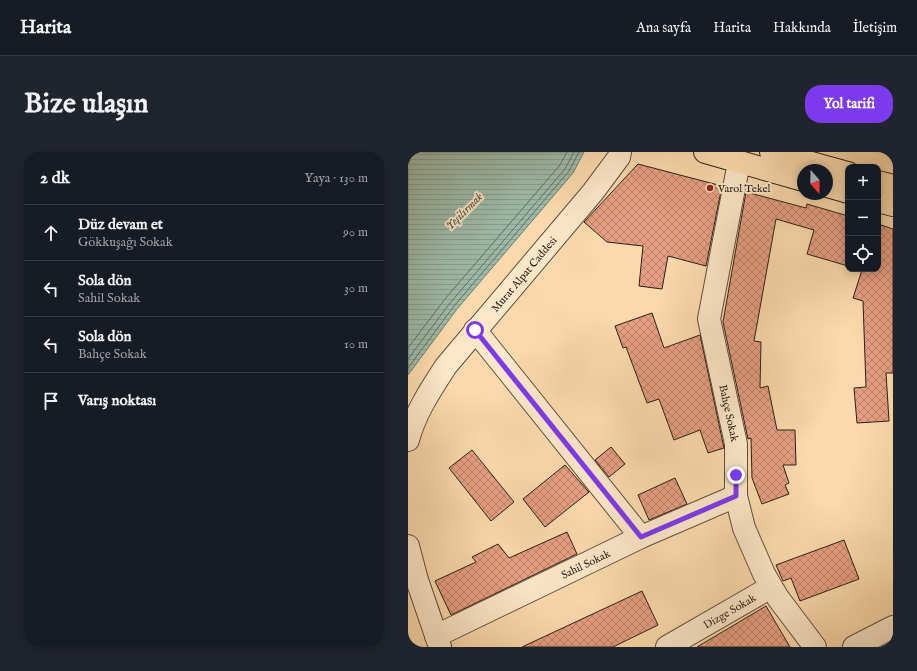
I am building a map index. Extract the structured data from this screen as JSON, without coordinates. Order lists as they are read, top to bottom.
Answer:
{
  "streets": {
    "street": [
      "Murat Alpat Caddesi",
      "Bahçe Sokak",
      "Sahil Sokak",
      "Dizge Sokak"
    ]
  },
  "crossings": [
    ["Bahçe Sokak", "Sahil Sokak"],
    ["Bahçe Sokak", "Dizge Sokak"]
  ],
  "water": ["Yeşilırmak"],
  "places": ["Varol Tekel"],
  "north": "bottom",
  "page": {
    "header": "Harita",
    "nav": [
      "Ana sayfa",
      "Harita",
      "Hakkında",
      "İletişim"
    ],
    "buttons": "Yol tarifi",
    "title": "Bize ulaşın",
    "heading": ["2 dk", "Yaya · 130 m"],
    "map_buttons": ["+", "−"],
    "list": [
      ["Düz devam et", "Gökkuşağı Sokak", "90 m"],
      ["Sola dön", "Sahil Sokak", "30 m"],
      ["Sola dön", "Bahçe Sokak", "10 m"],
      "Varış noktası"
    ]
  }
}
